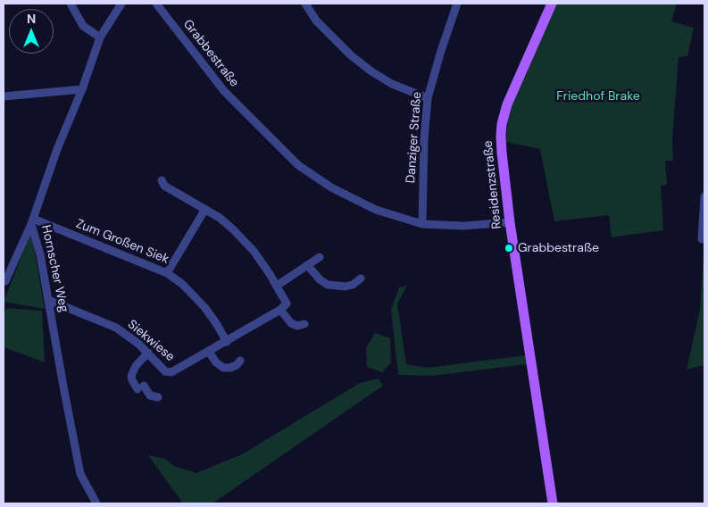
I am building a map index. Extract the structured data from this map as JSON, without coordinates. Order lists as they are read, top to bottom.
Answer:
{
  "streets": {
    "main road": ["Residenzstraße"],
    "street": [
      "Grabbestraße",
      "Danziger Straße",
      "Zum Großen Siek",
      "Hornscher Weg",
      "Siekwiese"
    ]
  },
  "crossings": [
    ["Grabbestraße", "Danziger Straße"],
    ["Grabbestraße", "Residenzstraße"],
    ["Zum Großen Siek", "Hornscher Weg"],
    ["Zum Großen Siek", "Siekwiese"],
    ["Hornscher Weg", "Siekwiese"]
  ],
  "parks": ["Friedhof Brake"],
  "places": ["Grabbestraße"],
  "north": "top"
}
